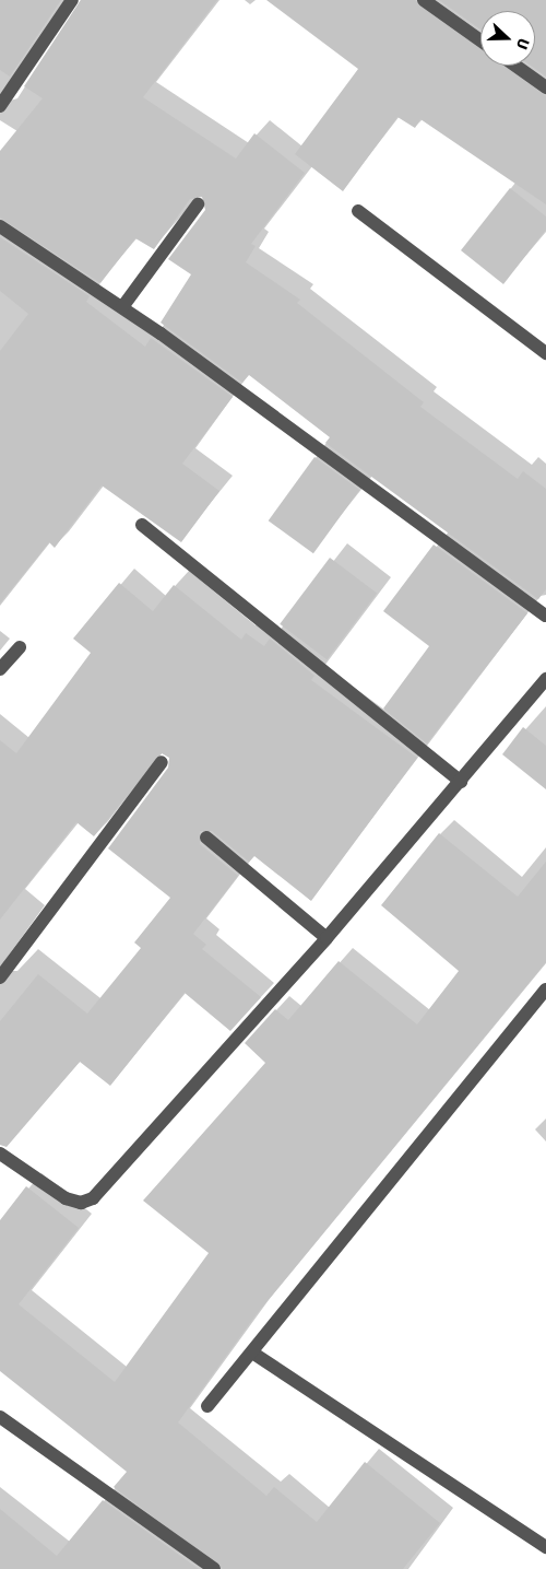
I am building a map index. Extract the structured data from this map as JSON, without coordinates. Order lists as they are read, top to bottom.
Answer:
{
  "north": "right"
}
